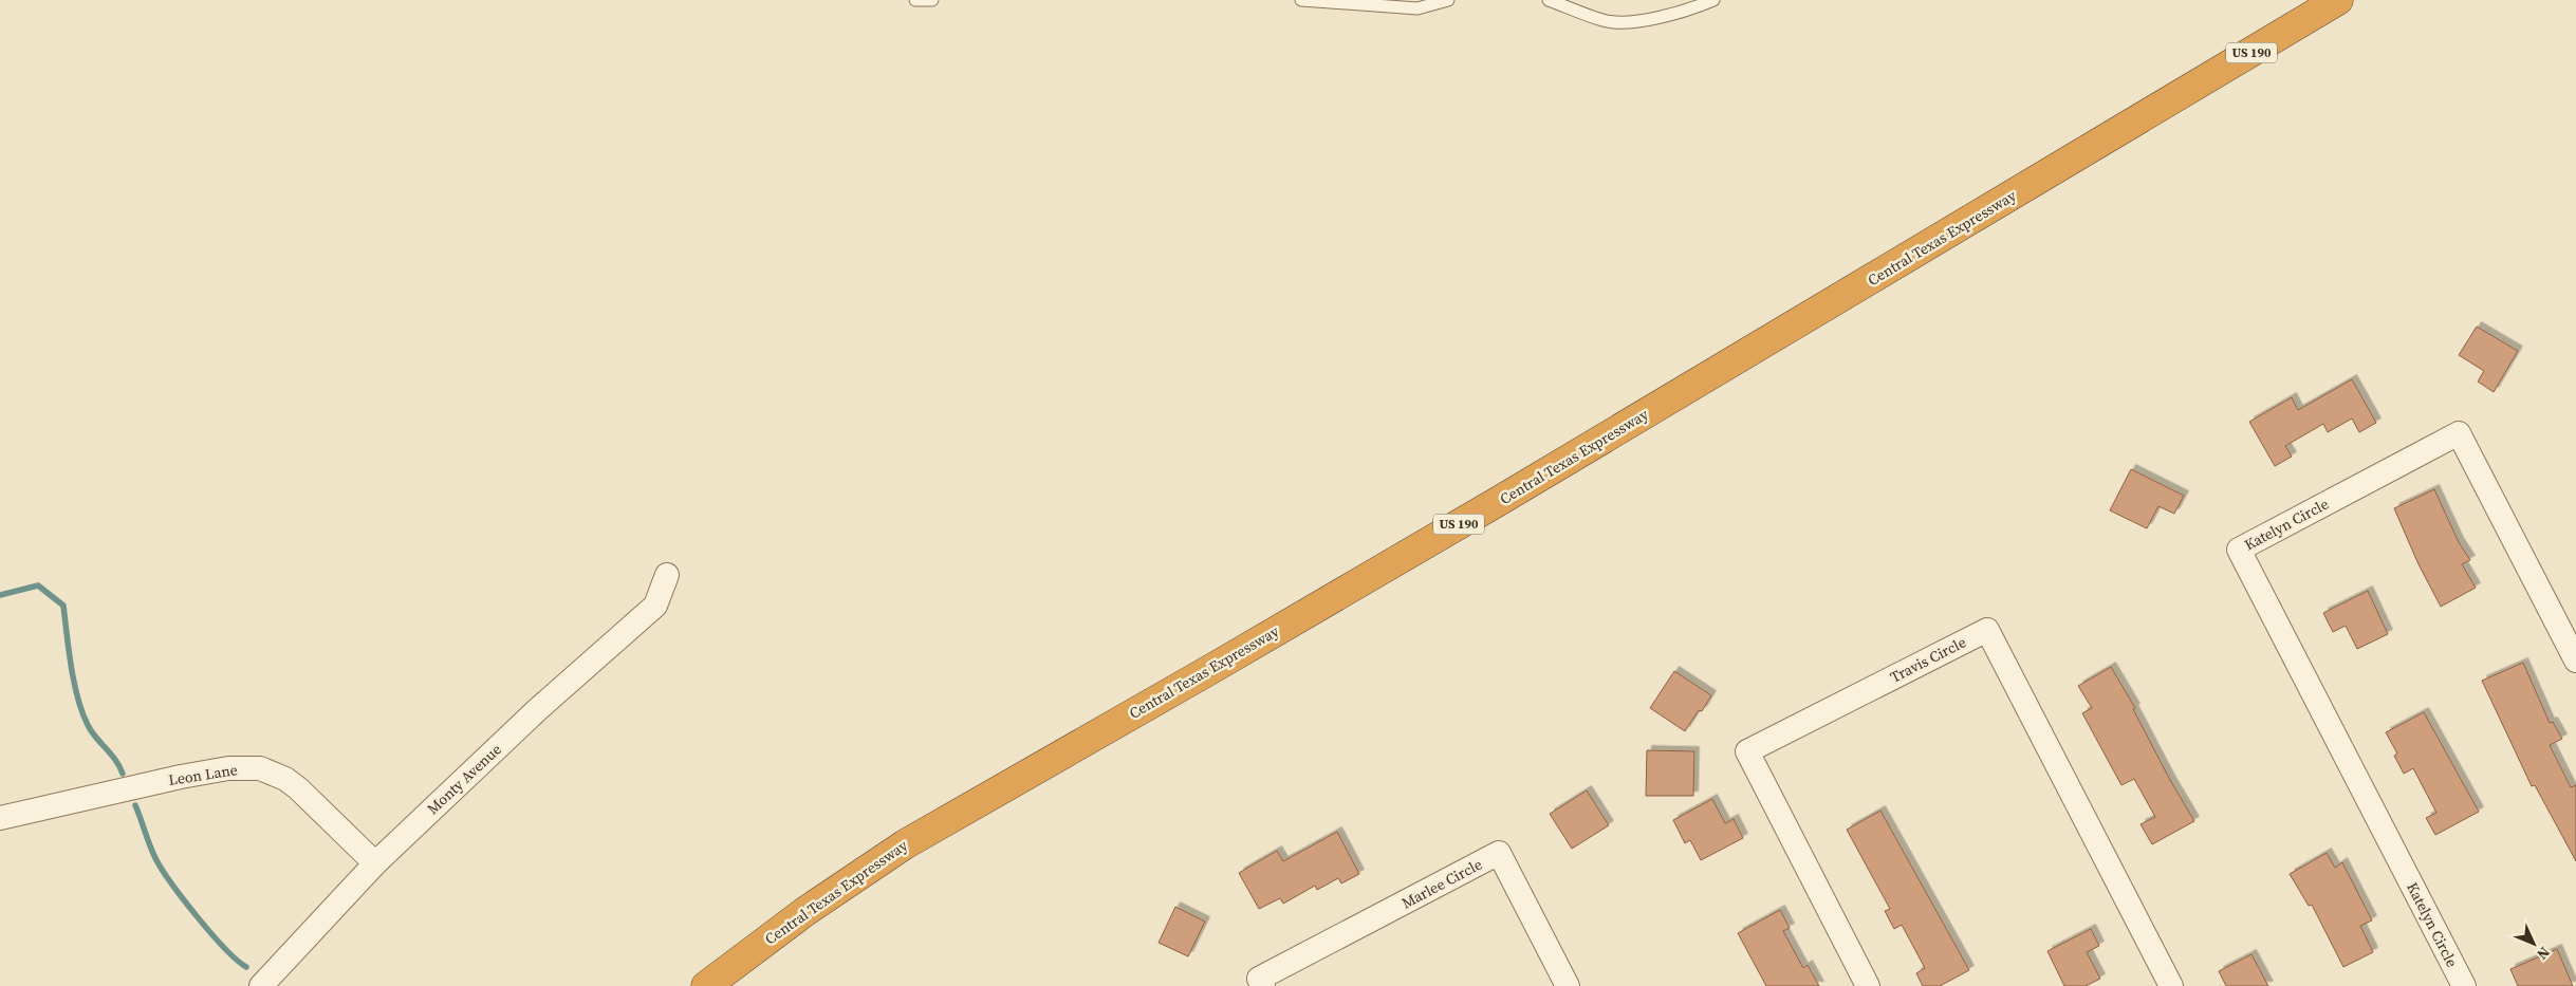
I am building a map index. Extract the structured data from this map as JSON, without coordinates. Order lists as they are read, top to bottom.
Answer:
{
  "streets": {
    "highway": ["US 190", "Central Texas Expressway"],
    "street": [
      "Katelyn Circle",
      "Travis Circle",
      "Leon Lane",
      "Monty Avenue",
      "Marlee Circle"
    ]
  },
  "crossings": [
    ["Leon Lane", "Monty Avenue"]
  ],
  "north": "bottom right"
}
